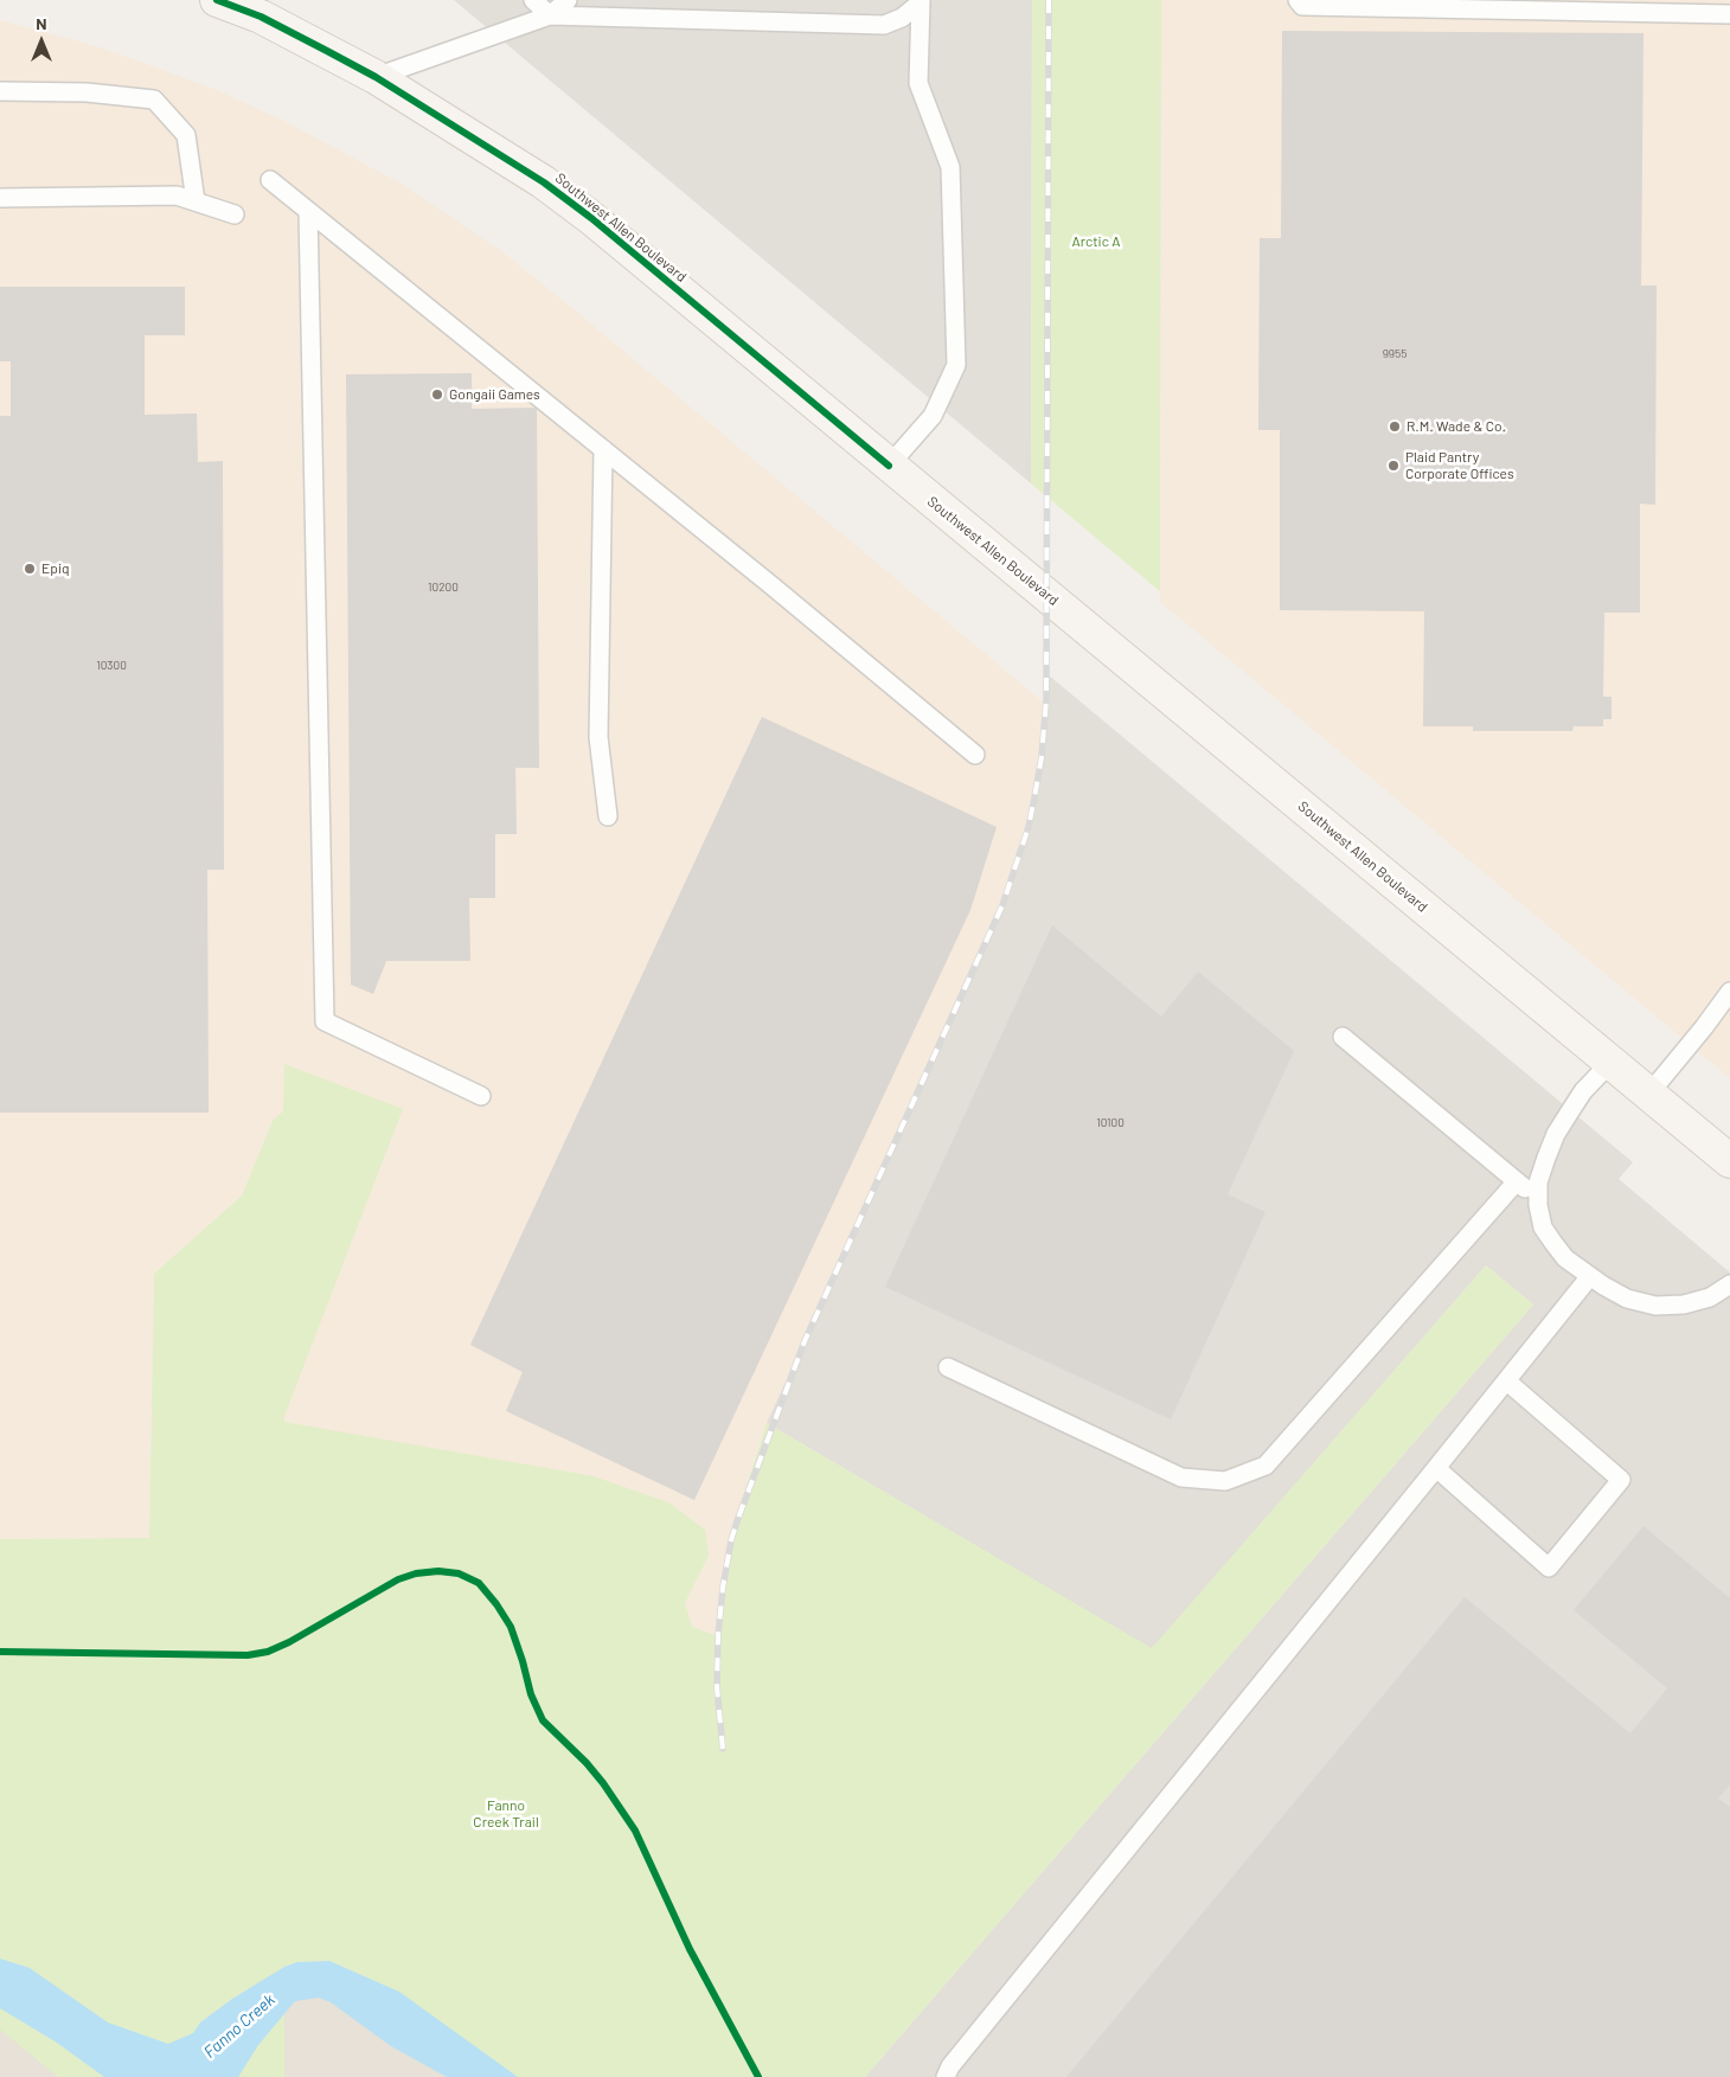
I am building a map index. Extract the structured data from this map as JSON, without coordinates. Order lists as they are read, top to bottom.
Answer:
{
  "streets": {
    "main road": ["Southwest Allen Boulevard"]
  },
  "water": ["Fanno Creek"],
  "parks": ["Arctic A", "Fanno Creek Trail"],
  "places": [
    "Gongaii Games",
    "R.M. Wade & Co.",
    "Plaid Pantry Corporate Offices",
    "Epiq"
  ],
  "house_numbers": [
    "9955",
    "10200",
    "10300",
    "10100"
  ],
  "north": "top"
}
